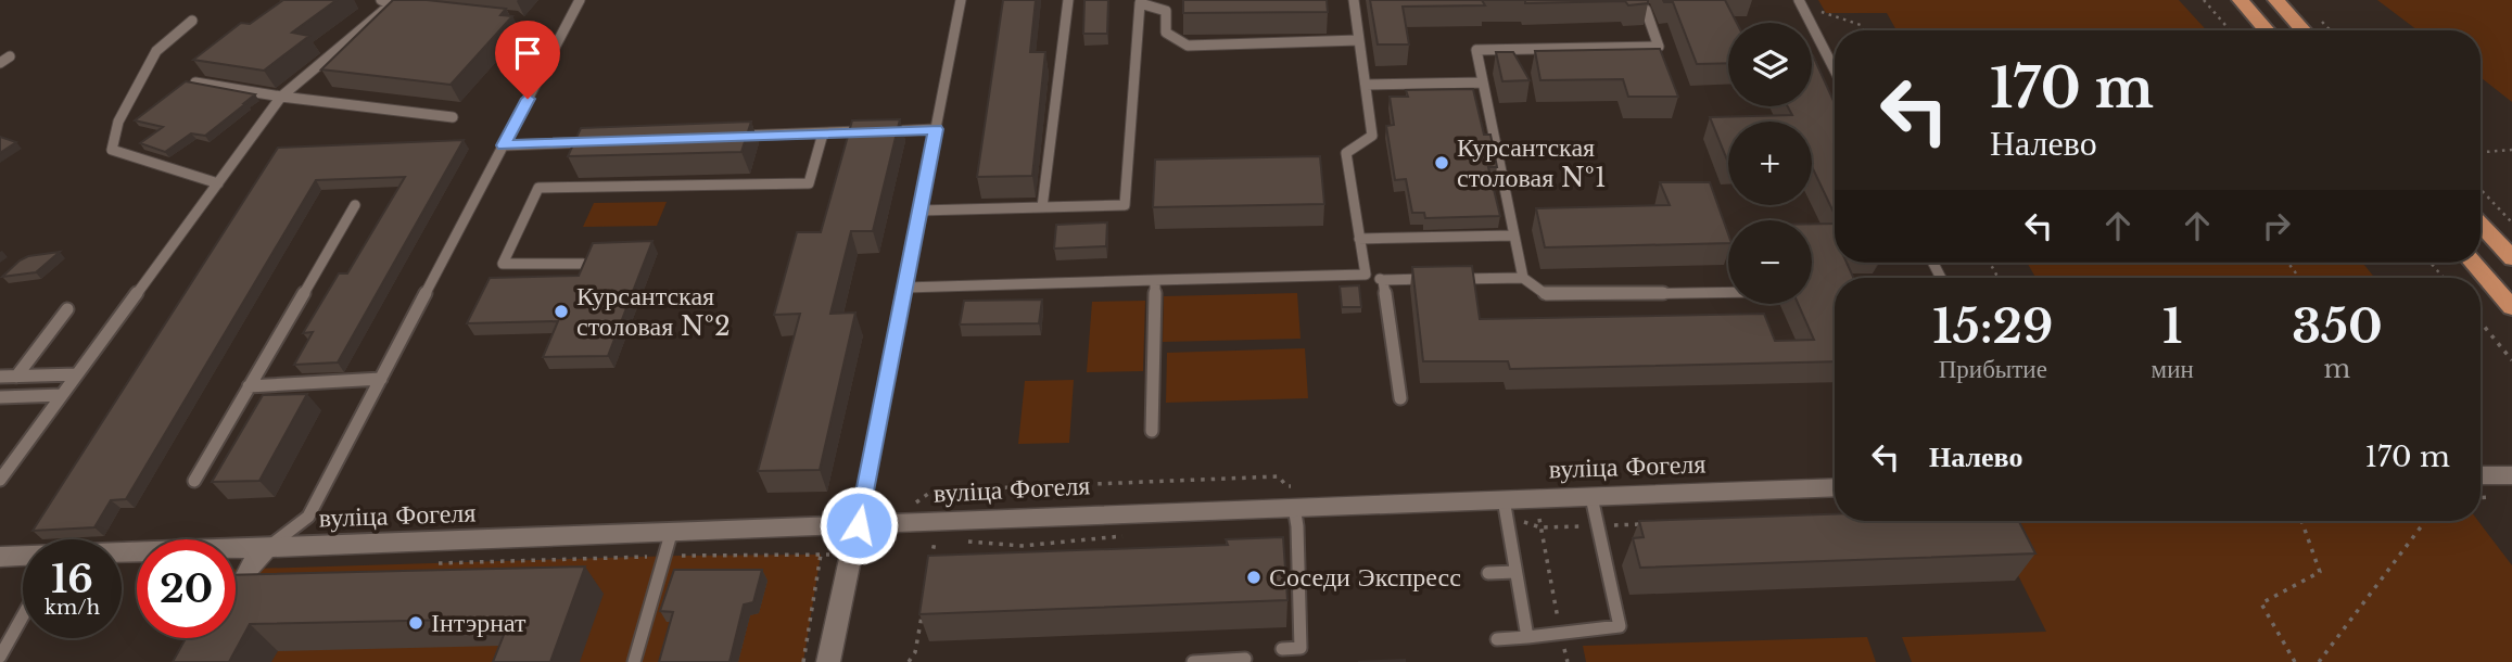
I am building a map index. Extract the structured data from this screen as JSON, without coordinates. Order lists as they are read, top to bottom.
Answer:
{
  "streets": {
    "street": ["вуліца Фогеля"]
  },
  "places": [
    "Курсантская столовая №1",
    "Курсантская столовая №2",
    "Соседи Экспресс",
    "Інтэрнат"
  ],
  "page": {
    "map_buttons": ["+", "−"],
    "turn": ["170 m", "Налево"],
    "eta": [
      "15:29",
      "Прибытие",
      "1",
      "мин",
      "350",
      "m"
    ],
    "list": [
      {
        "name": "Налево",
        "value": "170 m"
      }
    ],
    "speed": "16 km/h",
    "limit": "20"
  }
}
